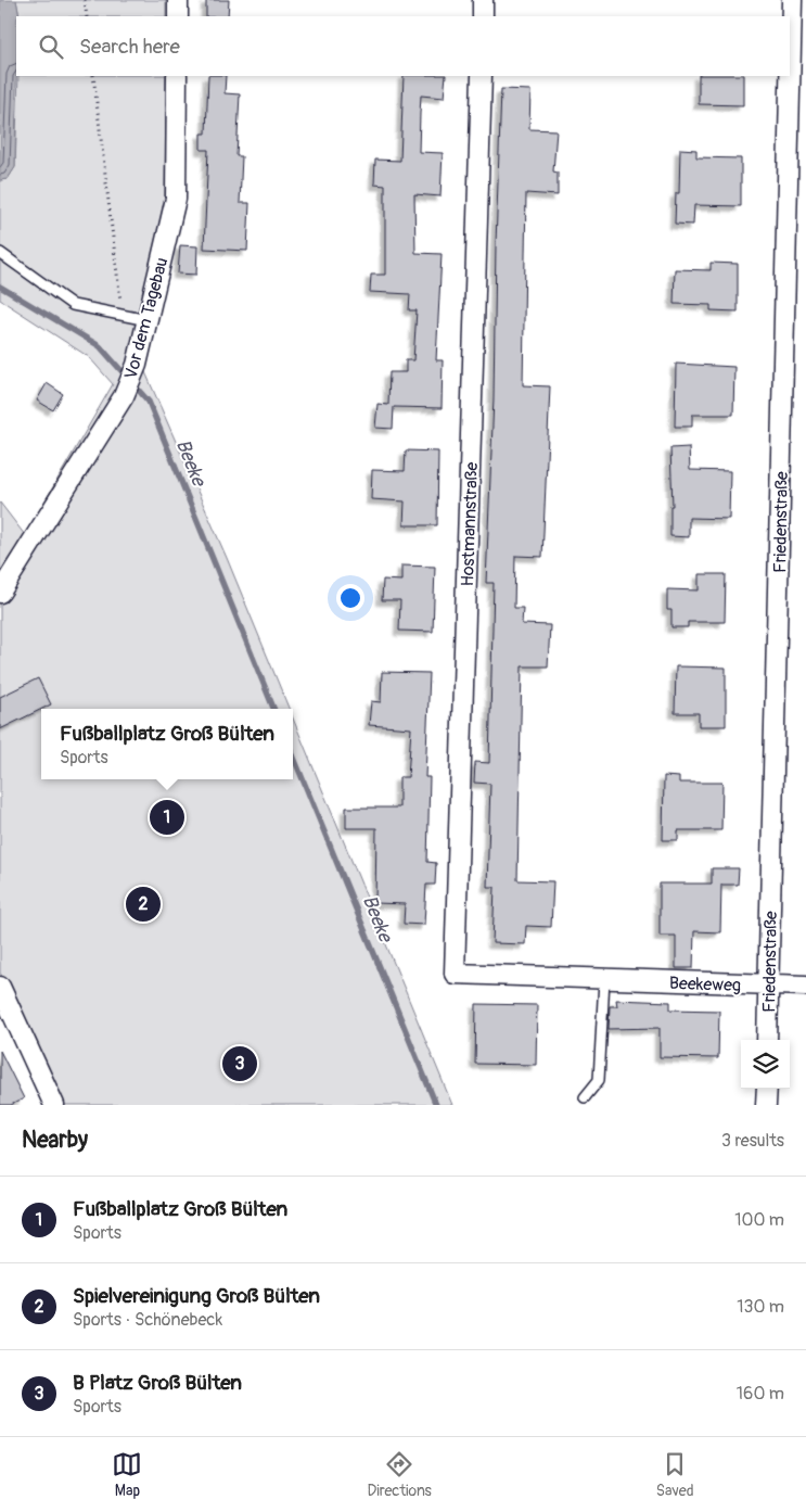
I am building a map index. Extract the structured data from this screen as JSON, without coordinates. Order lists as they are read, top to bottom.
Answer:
{
  "streets": {
    "street": [
      "Vor dem Tagebau",
      "Friedenstraße",
      "Hostmannstraße",
      "Beekeweg"
    ]
  },
  "crossings": [
    ["Friedenstraße", "Beekeweg"],
    ["Hostmannstraße", "Beekeweg"]
  ],
  "water": ["Beeke"],
  "page": {
    "search": "Search here",
    "popup": ["Fußballplatz Groß Bülten", "Sports"],
    "pins": ["1", "2", "3"],
    "heading": ["Nearby", "3 results"],
    "list": [
      {
        "mark": "1",
        "name": "Fußballplatz Groß Bülten",
        "note": "Sports",
        "value": "100 m"
      },
      {
        "mark": "2",
        "name": "Spielvereinigung Groß Bülten",
        "note": "Sports · Schönebeck",
        "value": "130 m"
      },
      {
        "mark": "3",
        "name": "B Platz Groß Bülten",
        "note": "Sports",
        "value": "160 m"
      }
    ],
    "nav": ["Map", "Directions", "Saved"]
  }
}
